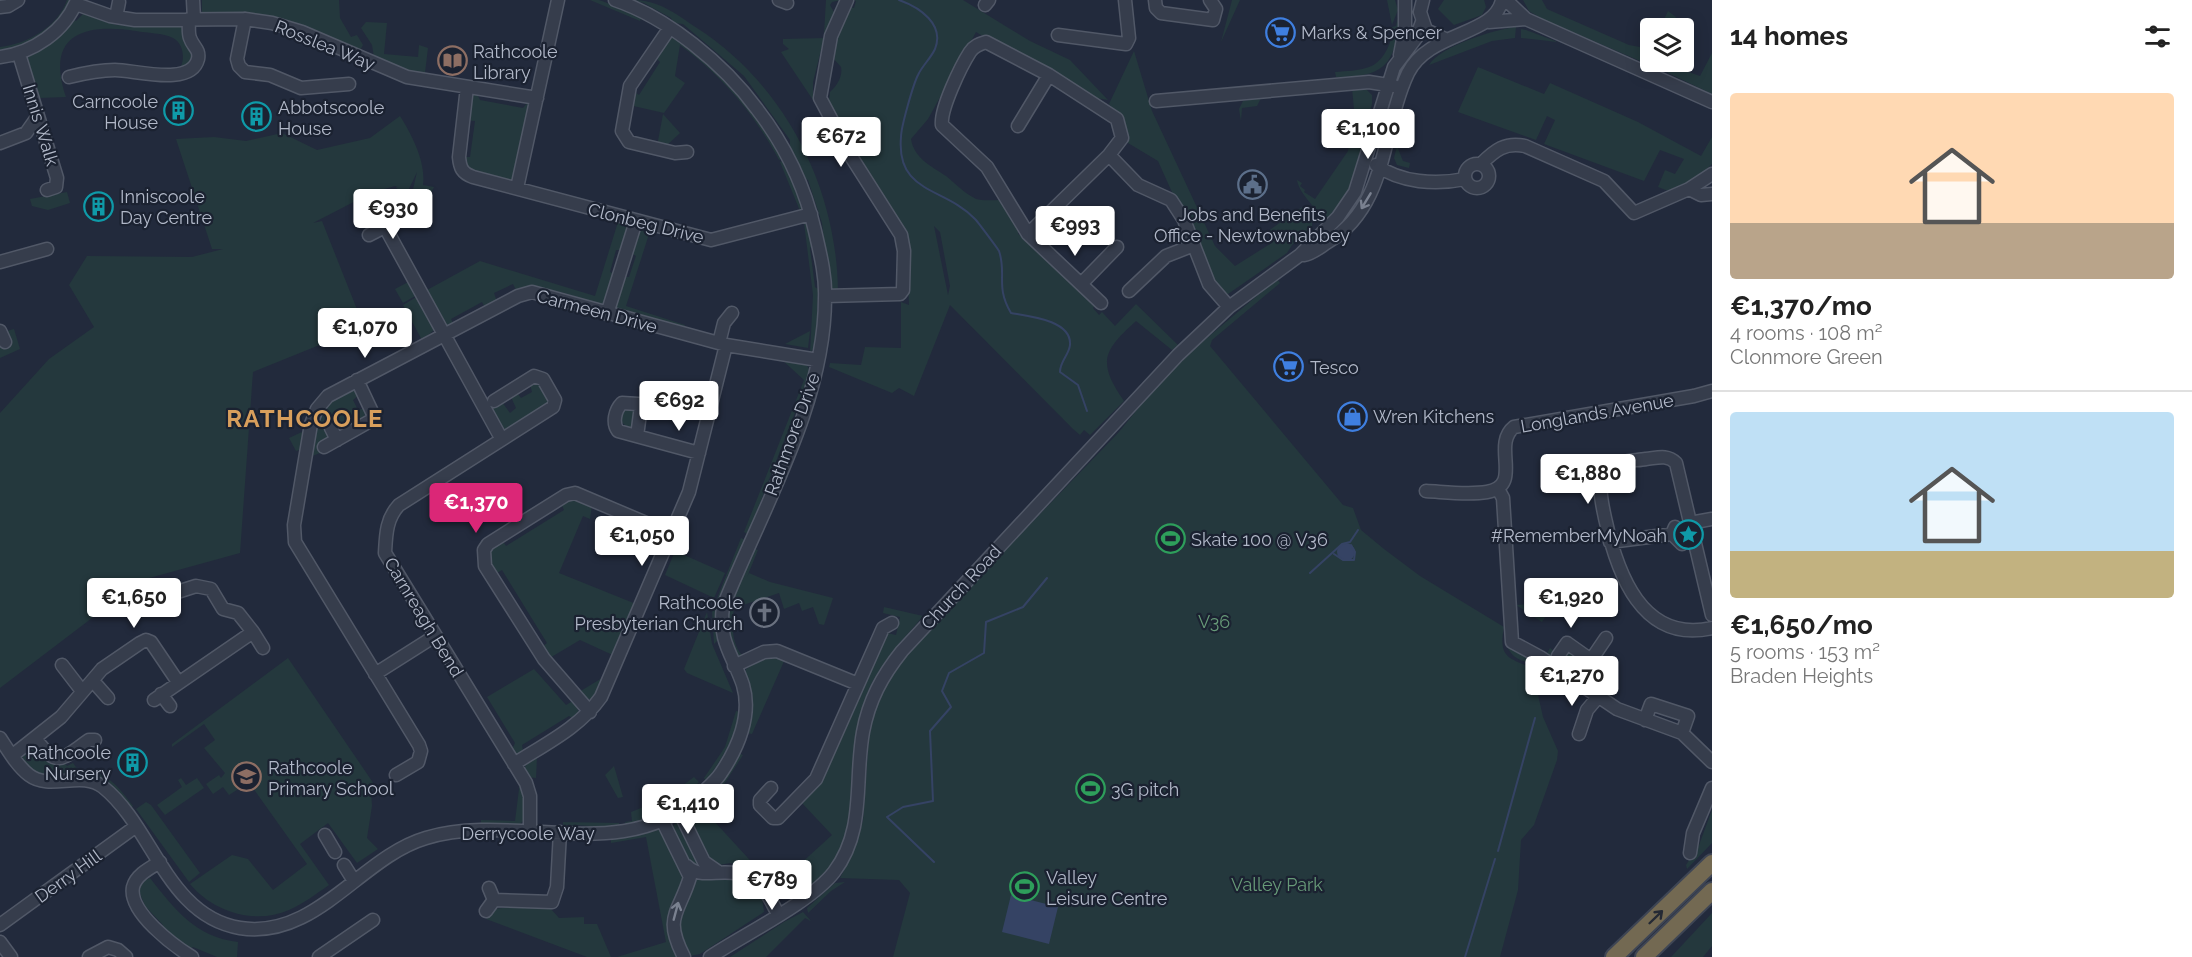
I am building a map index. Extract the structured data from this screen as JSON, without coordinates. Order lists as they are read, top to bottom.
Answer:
{
  "streets": {
    "street": [
      "Rosslea Way",
      "Innis Walk",
      "Clonbeg Drive",
      "Carmeen Drive",
      "Longlands Avenue",
      "Rathmore Drive",
      "Church Road",
      "Carnreagh Bend",
      "Derrycoole Way",
      "Derry Hill"
    ]
  },
  "crossings": [
    ["Rosslea Way", "Clonbeg Drive"],
    ["Clonbeg Drive", "Rathmore Drive"],
    ["Carmeen Drive", "Rathmore Drive"],
    ["Rathmore Drive", "Derrycoole Way"],
    ["Carnreagh Bend", "Derrycoole Way"],
    ["Derrycoole Way", "Derry Hill"]
  ],
  "districts": ["RATHCOOLE"],
  "parks": ["V36", "Valley Park"],
  "places": {
    "supermarket": ["Marks & Spencer", "Tesco"],
    "library": ["Rathcoole Library"],
    "building": [
      "Carncoole House",
      "Abbotscoole House",
      "Inniscoole Day Centre",
      "Rathcoole Nursery"
    ],
    "public building": ["Jobs and Benefits Office - Newtownabbey"],
    "shop": ["Wren Kitchens"],
    "place": ["#RememberMyNoah"],
    "sports": ["Skate 100 @ V36", "3G pitch", "Valley Leisure Centre"],
    "church": ["Rathcoole Presbyterian Church"],
    "school or university": ["Rathcoole Primary School"]
  },
  "page": {
    "heading": "14 homes",
    "list": [
      {
        "name": "€1,370/mo",
        "note": "4 rooms · 108 m² · Clonmore Green"
      },
      {
        "name": "€1,650/mo",
        "note": "5 rooms · 153 m² · Braden Heights"
      }
    ],
    "price": [
      "€1,100",
      "€672",
      "€930",
      "€993",
      "€1,070",
      "€692",
      "€1,880",
      "€1,370",
      "€1,050",
      "€1,650",
      "€1,920",
      "€1,270",
      "€1,410",
      "€789"
    ]
  }
}
